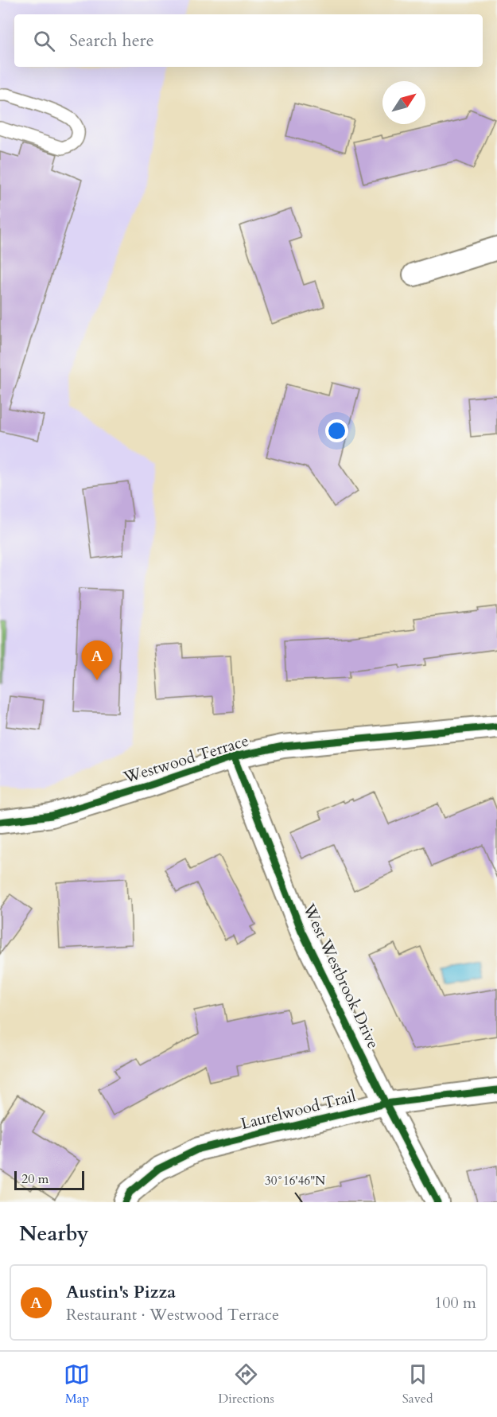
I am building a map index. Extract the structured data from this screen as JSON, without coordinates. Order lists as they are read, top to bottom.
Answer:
{
  "streets": {
    "street": ["Westwood Terrace", "West Westbrook Drive", "Laurelwood Trail"]
  },
  "crossings": [
    ["Westwood Terrace", "West Westbrook Drive"],
    ["West Westbrook Drive", "Laurelwood Trail"]
  ],
  "scale_bar": "20 m",
  "north": "top right",
  "page": {
    "search": "Search here",
    "pins": "A",
    "scale": "20 m",
    "heading": "Nearby",
    "list": [
      {
        "mark": "A",
        "name": "Austin's Pizza",
        "note": "Restaurant · Westwood Terrace",
        "value": "100 m"
      }
    ],
    "nav": ["Map", "Directions", "Saved"]
  },
  "coordinates": ["30°16'46\"N"]
}
